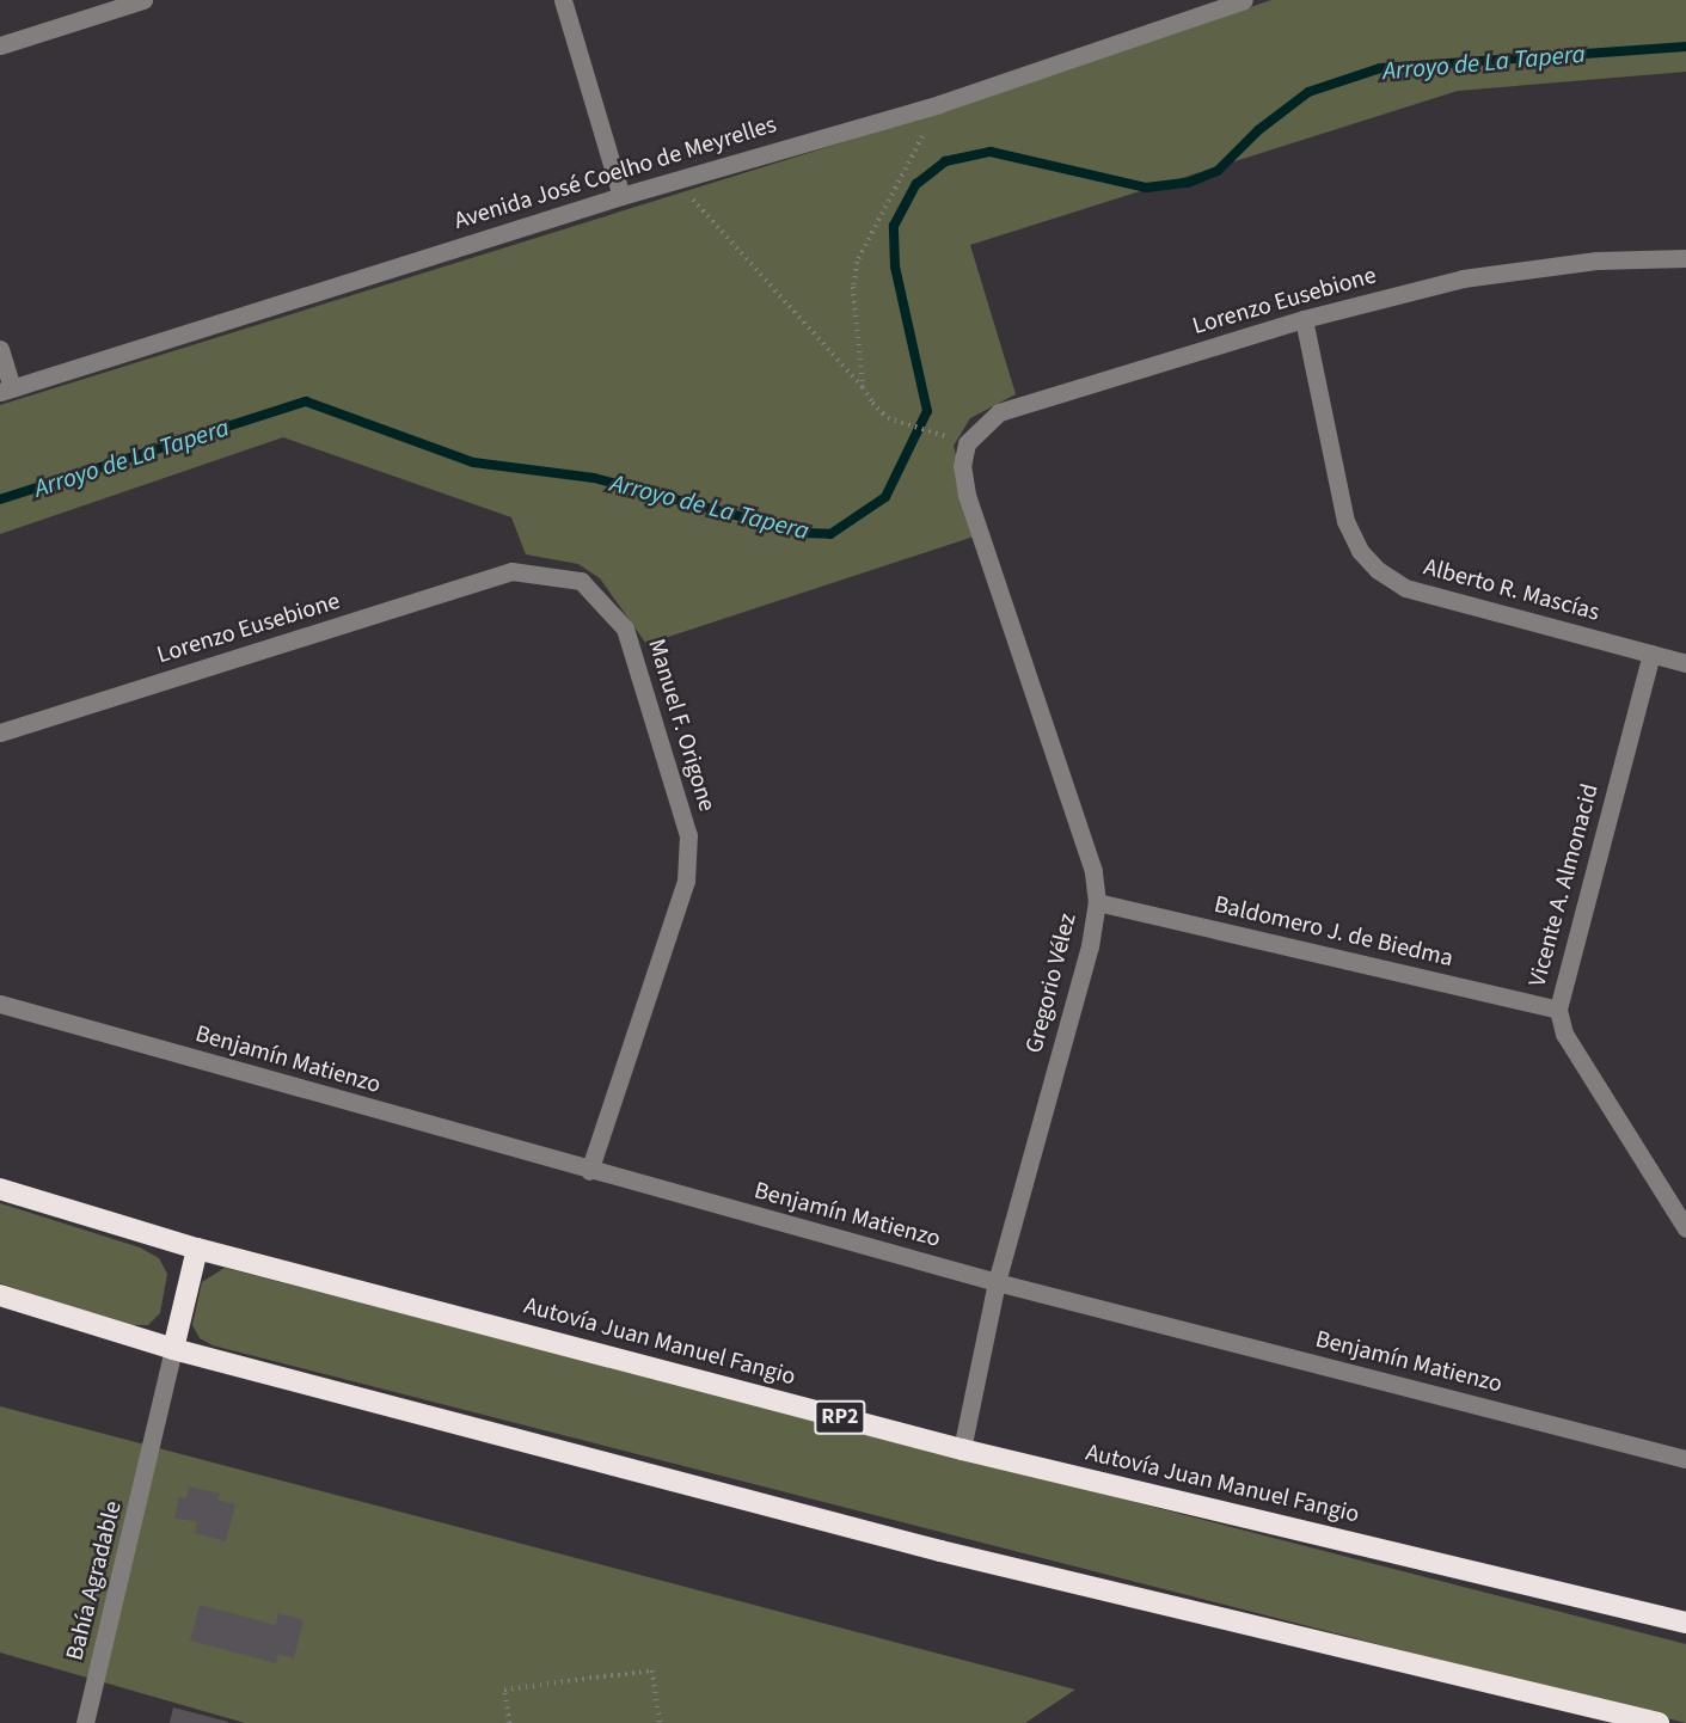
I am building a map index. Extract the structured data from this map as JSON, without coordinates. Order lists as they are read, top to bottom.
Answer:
{
  "streets": {
    "highway": ["Autovía Juan Manuel Fangio", "RP2"],
    "street": [
      "Avenida José Coelho de Meyrelles",
      "Lorenzo Eusebione",
      "Alberto R. Mascías",
      "Manuel F. Origone",
      "Vicente A. Almonacid",
      "Baldomero J. de Biedma",
      "Gregorio Vélez",
      "Benjamín Matienzo",
      "Bahía Agradable"
    ]
  },
  "crossings": [
    ["Lorenzo Eusebione", "Alberto R. Mascías"],
    ["Lorenzo Eusebione", "Manuel F. Origone"],
    ["Lorenzo Eusebione", "Gregorio Vélez"],
    ["Alberto R. Mascías", "Vicente A. Almonacid"],
    ["Manuel F. Origone", "Benjamín Matienzo"],
    ["Vicente A. Almonacid", "Baldomero J. de Biedma"],
    ["Baldomero J. de Biedma", "Gregorio Vélez"],
    ["Gregorio Vélez", "Benjamín Matienzo"],
    ["Gregorio Vélez", "Autovía Juan Manuel Fangio"]
  ],
  "water": ["Arroyo de La Tapera"]
}
